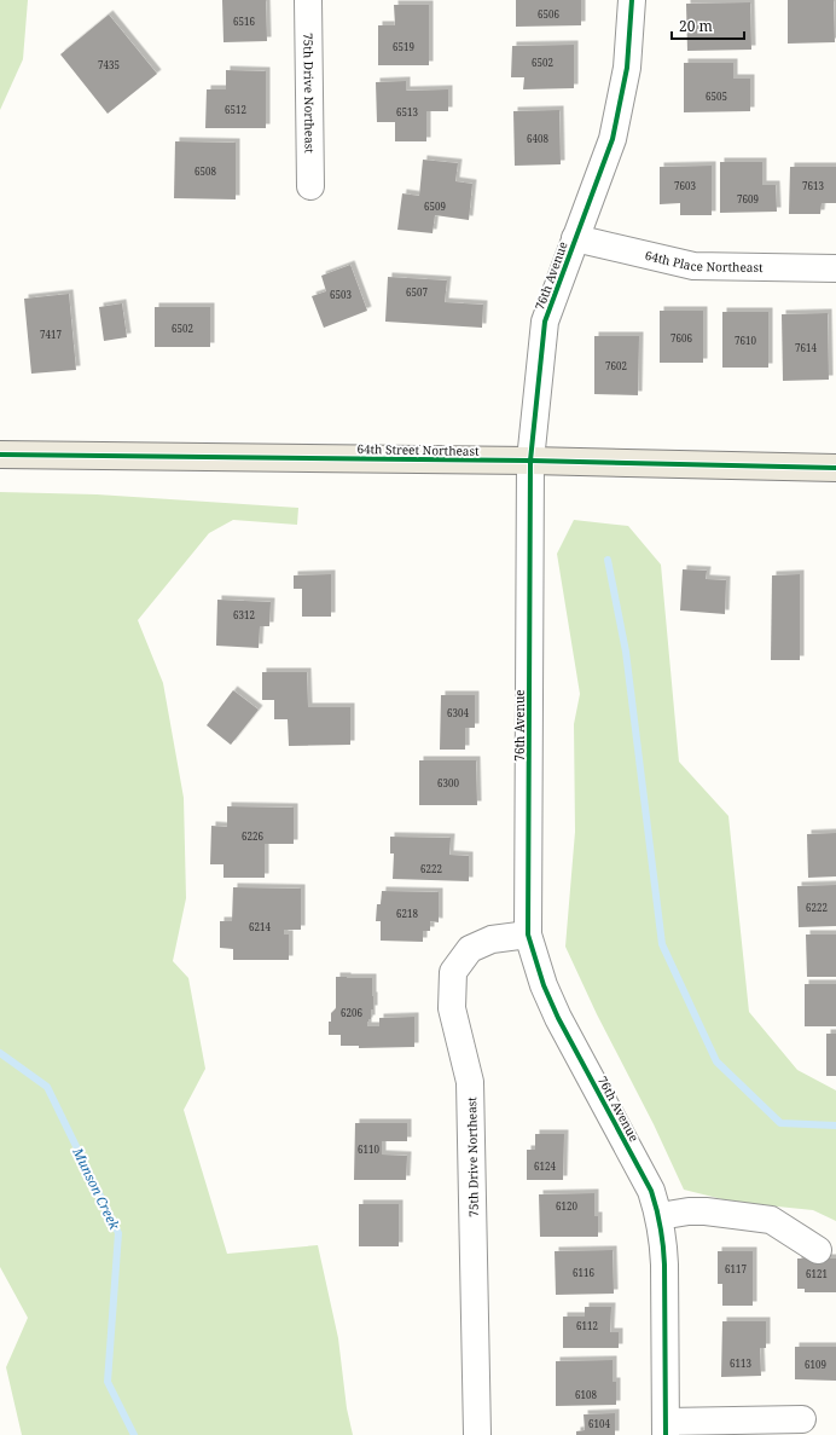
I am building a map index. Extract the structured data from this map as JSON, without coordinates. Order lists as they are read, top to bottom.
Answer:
{
  "streets": {
    "main road": ["64th Street Northeast"],
    "street": ["75th Drive Northeast", "64th Place Northeast", "76th Avenue"]
  },
  "crossings": [
    ["75th Drive Northeast", "76th Avenue"],
    ["64th Place Northeast", "76th Avenue"],
    ["76th Avenue", "64th Street Northeast"]
  ],
  "water": ["Munson Creek"],
  "house_numbers": [
    "6506",
    "6516",
    "6519",
    "6502",
    "7435",
    "6505",
    "6512",
    "6513",
    "6408",
    "6508",
    "7603",
    "7613",
    "7609",
    "6509",
    "6507",
    "6503",
    "6502",
    "7417",
    "7606",
    "7610",
    "7614",
    "7602",
    "6312",
    "6304",
    "6300",
    "6226",
    "6222",
    "6222",
    "6218",
    "6214",
    "6206",
    "6110",
    "6124",
    "6120",
    "6117",
    "6116",
    "6121",
    "6112",
    "6113",
    "6109",
    "6108",
    "6104"
  ],
  "scale_bar": "20 m"
}
